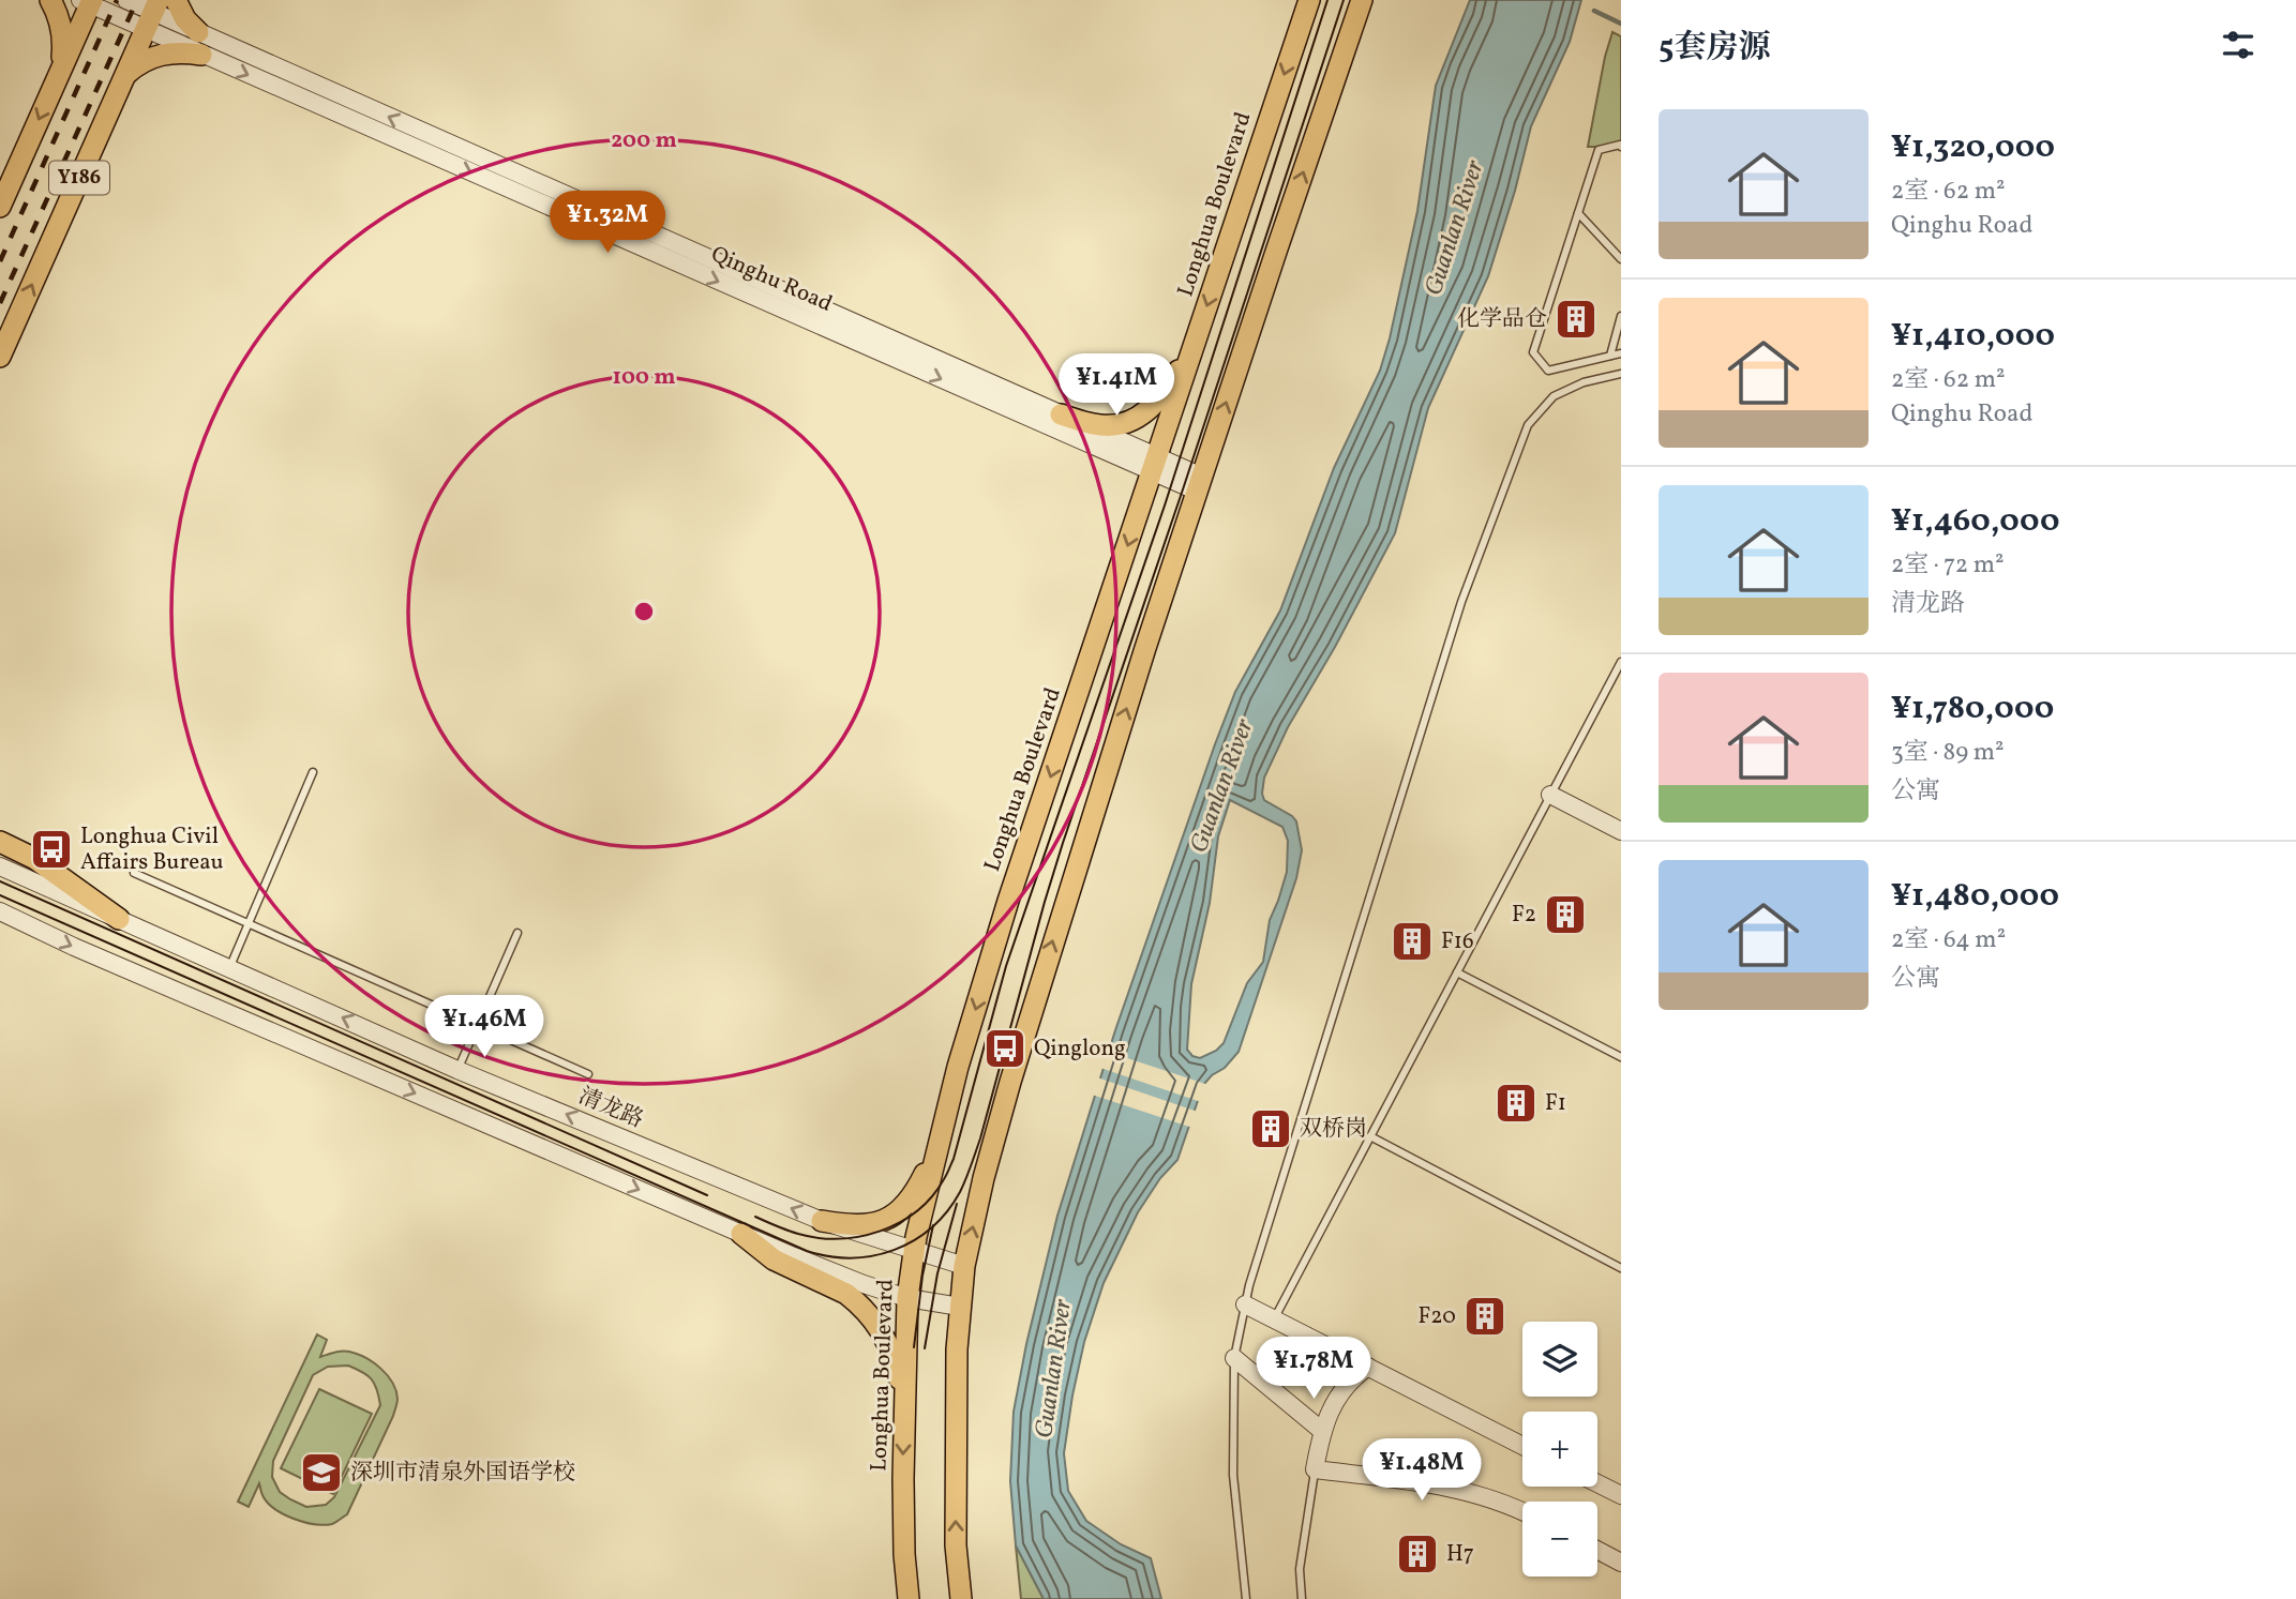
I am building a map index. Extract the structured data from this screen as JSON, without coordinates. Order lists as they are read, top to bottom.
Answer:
{
  "streets": {
    "main road": ["Y186", "Longhua Boulevard"],
    "street": ["Qinghu Road", "清龙路"]
  },
  "crossings": [
    ["Y186", "Qinghu Road"],
    ["Longhua Boulevard", "Qinghu Road"],
    ["Longhua Boulevard", "清龙路"]
  ],
  "water": ["Guanlan River"],
  "places": {
    "building": [
      "化学品仓",
      "F2",
      "F16",
      "F1",
      "双桥岗",
      "F20",
      "H7"
    ],
    "bus stop": ["Longhua Civil Affairs Bureau", "Qinglong"],
    "school or university": ["深圳市清泉外国语学校"]
  },
  "page": {
    "heading": "5套房源",
    "list": [
      {
        "name": "¥1,320,000",
        "note": "2室 · 62 m² · Qinghu Road"
      },
      {
        "name": "¥1,410,000",
        "note": "2室 · 62 m² · Qinghu Road"
      },
      {
        "name": "¥1,460,000",
        "note": "2室 · 72 m² · 清龙路"
      },
      {
        "name": "¥1,780,000",
        "note": "3室 · 89 m² · 公寓"
      },
      {
        "name": "¥1,480,000",
        "note": "2室 · 64 m² · 公寓"
      }
    ],
    "price": [
      "¥1.32M",
      "¥1.41M",
      "¥1.46M",
      "¥1.78M",
      "¥1.48M"
    ],
    "map_buttons": ["+", "−"]
  },
  "rings": ["200 m", "100 m"]
}
